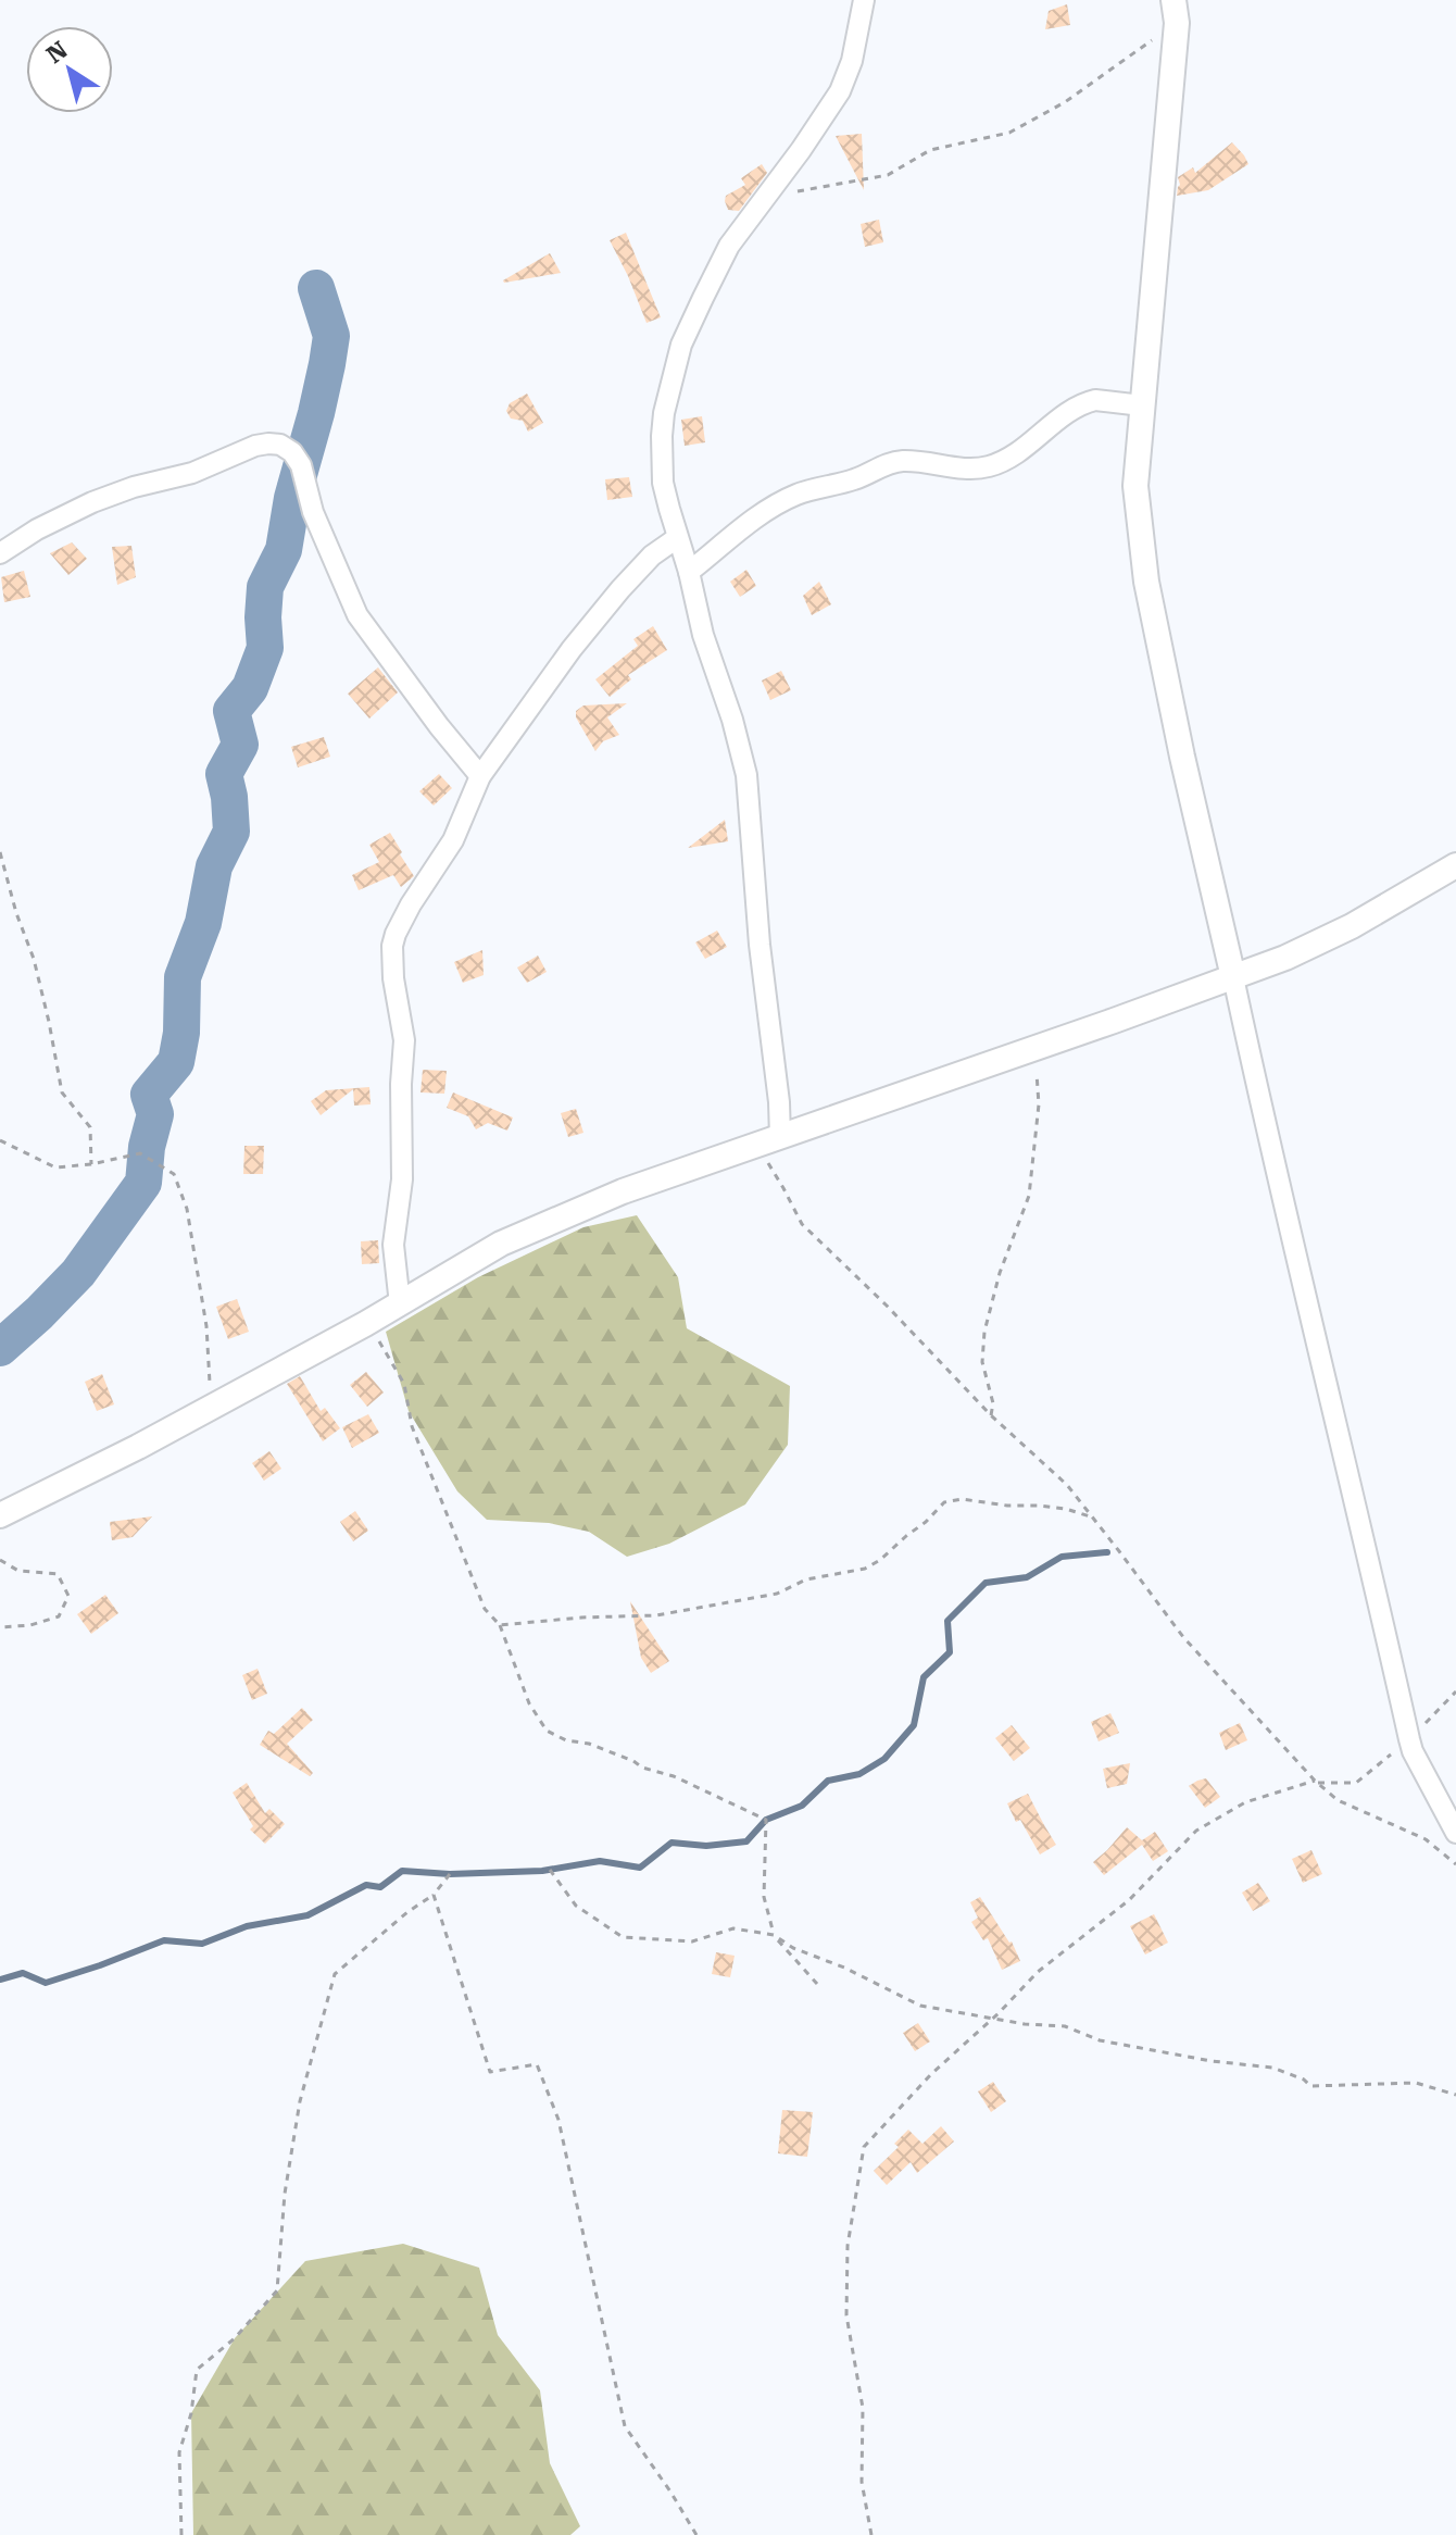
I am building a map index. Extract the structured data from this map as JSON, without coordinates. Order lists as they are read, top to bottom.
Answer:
{
  "north": "top left"
}
